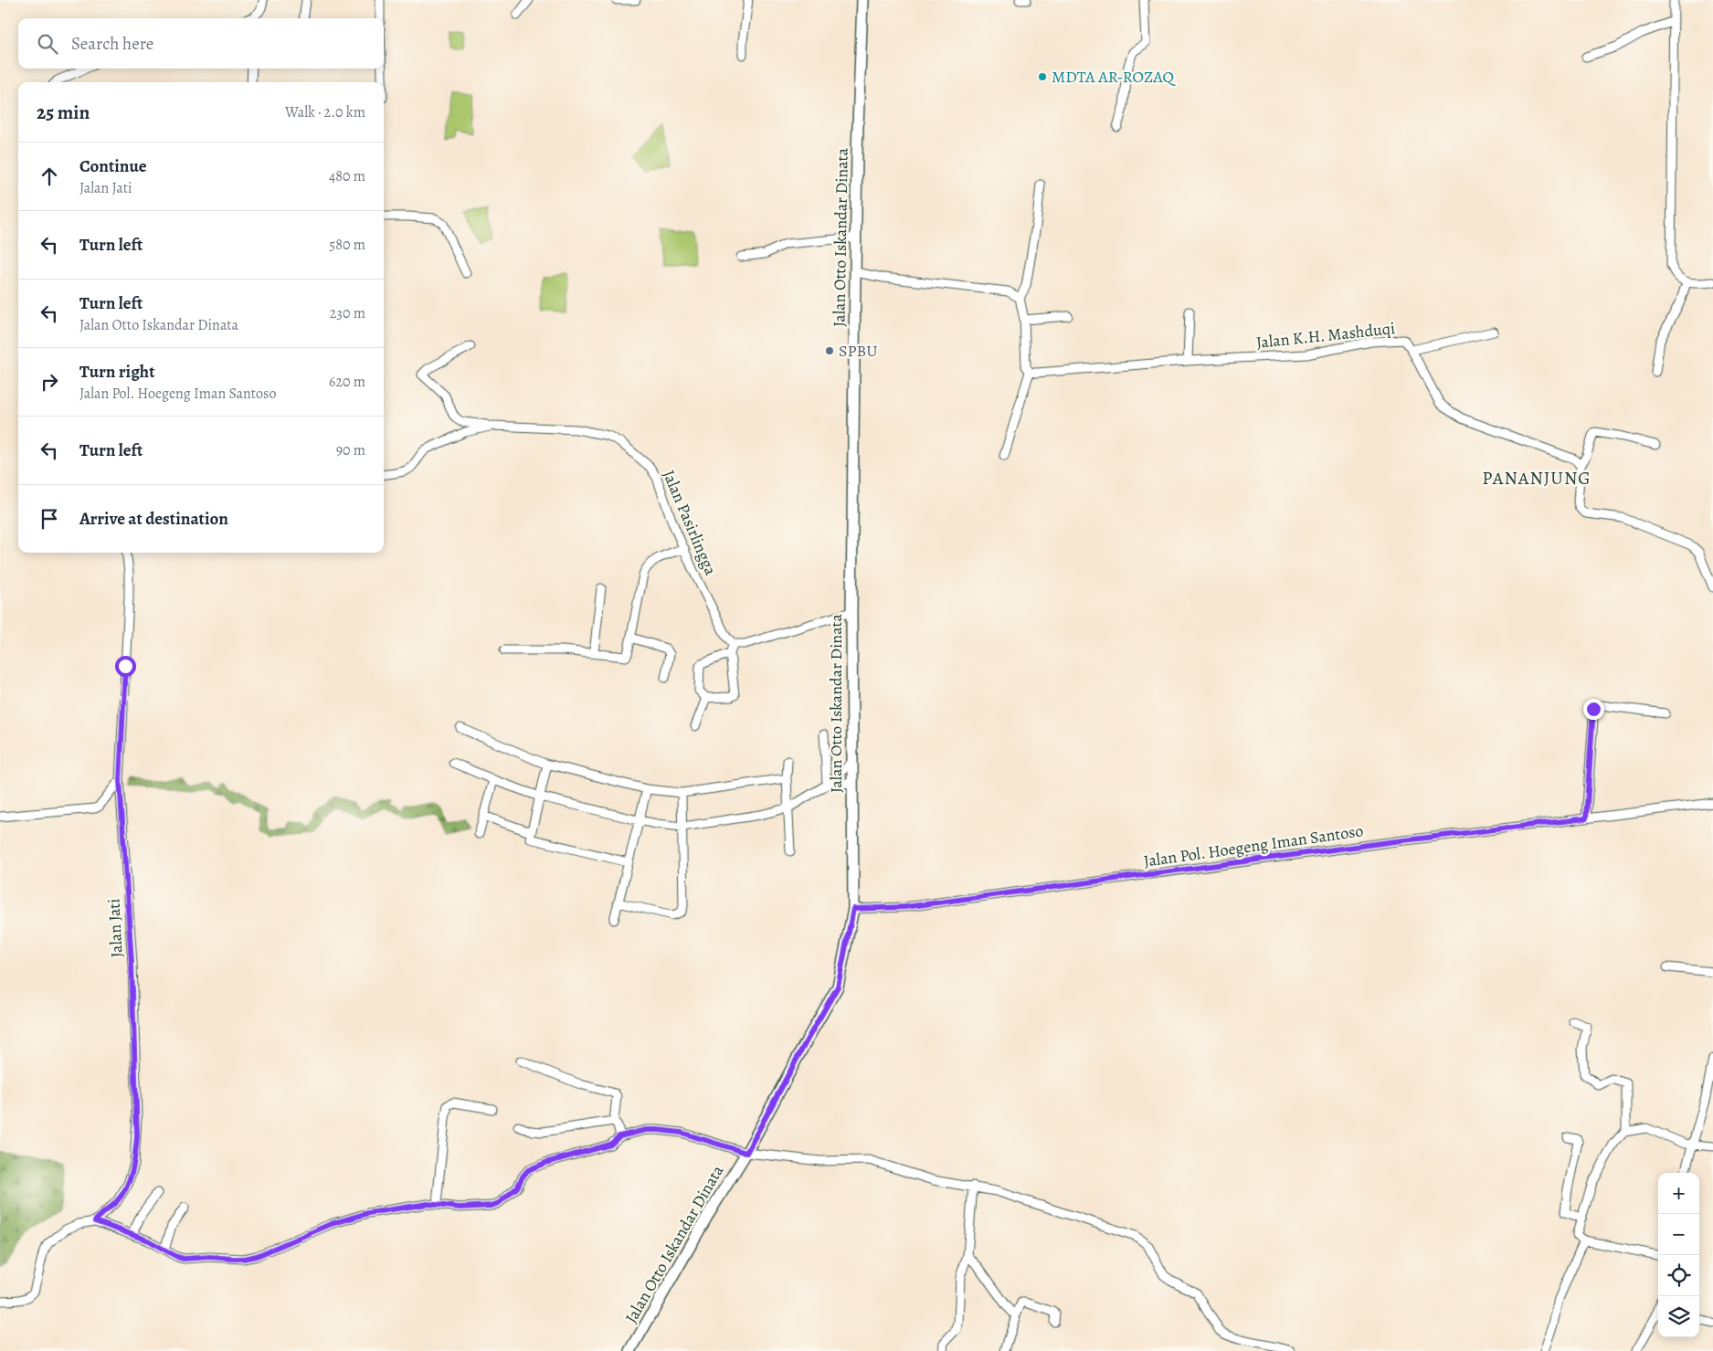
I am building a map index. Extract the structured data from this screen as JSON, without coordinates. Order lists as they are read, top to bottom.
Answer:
{
  "streets": {
    "main road": ["Jalan Otto Iskandar Dinata"],
    "street": [
      "Jalan K.H. Mashduqi",
      "Jalan Pasirlingga",
      "Jalan Pol. Hoegeng Iman Santoso",
      "Jalan Jati"
    ]
  },
  "crossings": [
    ["Jalan Otto Iskandar Dinata", "Jalan Pol. Hoegeng Iman Santoso"]
  ],
  "districts": ["PANANJUNG"],
  "places": ["MDTA AR-ROZAQ", "SPBU"],
  "page": {
    "search": "Search here",
    "heading": ["25 min", "Walk · 2.0 km"],
    "list": [
      ["Continue", "Jalan Jati", "480 m"],
      ["Turn left", "580 m"],
      ["Turn left", "Jalan Otto Iskandar Dinata", "230 m"],
      ["Turn right", "Jalan Pol. Hoegeng Iman Santoso", "620 m"],
      ["Turn left", "90 m"],
      "Arrive at destination"
    ],
    "map_buttons": ["+", "−"]
  }
}
